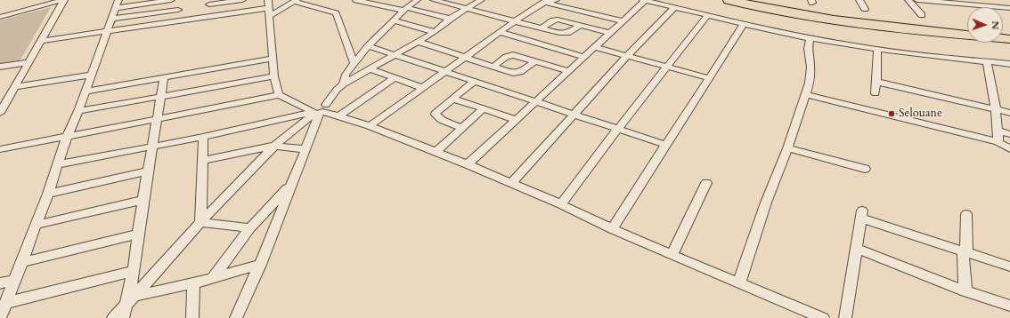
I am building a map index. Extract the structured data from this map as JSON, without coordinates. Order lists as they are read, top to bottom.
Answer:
{
  "places": ["Selouane"],
  "north": "right"
}
